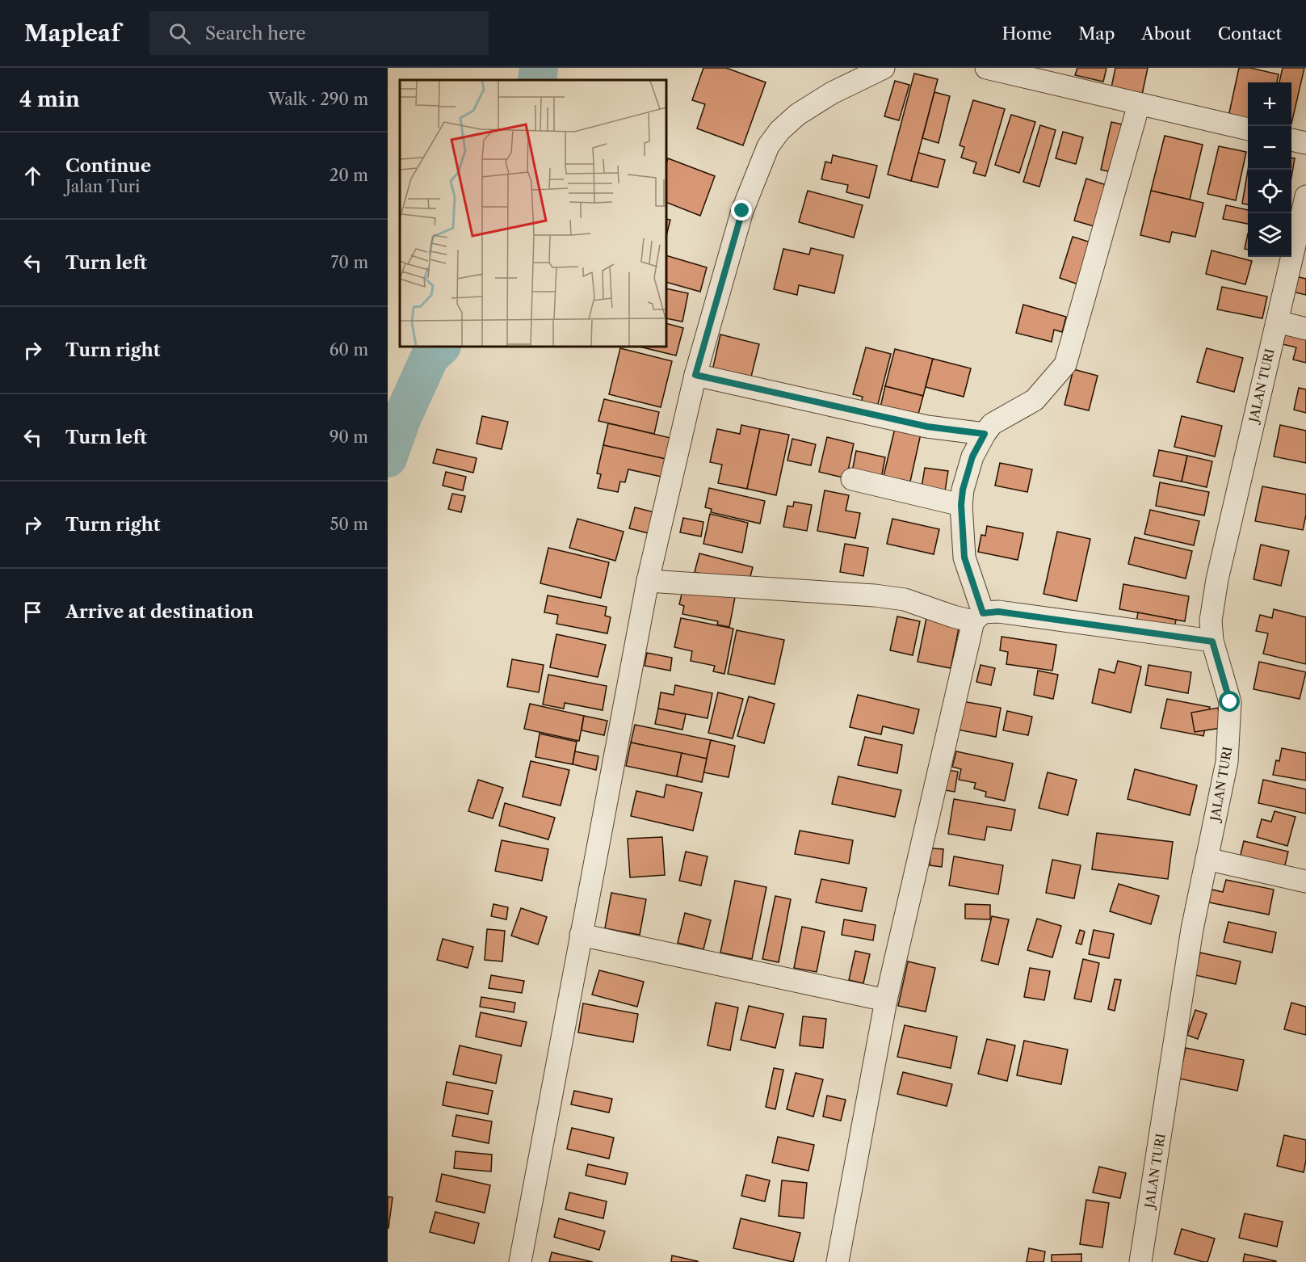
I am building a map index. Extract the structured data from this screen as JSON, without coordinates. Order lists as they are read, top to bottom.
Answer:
{
  "streets": {
    "street": ["JALAN TURI"]
  },
  "page": {
    "header": "Mapleaf",
    "search": "Search here",
    "nav": [
      "Home",
      "Map",
      "About",
      "Contact"
    ],
    "heading": ["4 min", "Walk · 290 m"],
    "map_buttons": ["+", "−"],
    "list": [
      ["Continue", "Jalan Turi", "20 m"],
      ["Turn left", "70 m"],
      ["Turn right", "60 m"],
      ["Turn left", "90 m"],
      ["Turn right", "50 m"],
      "Arrive at destination"
    ]
  }
}
